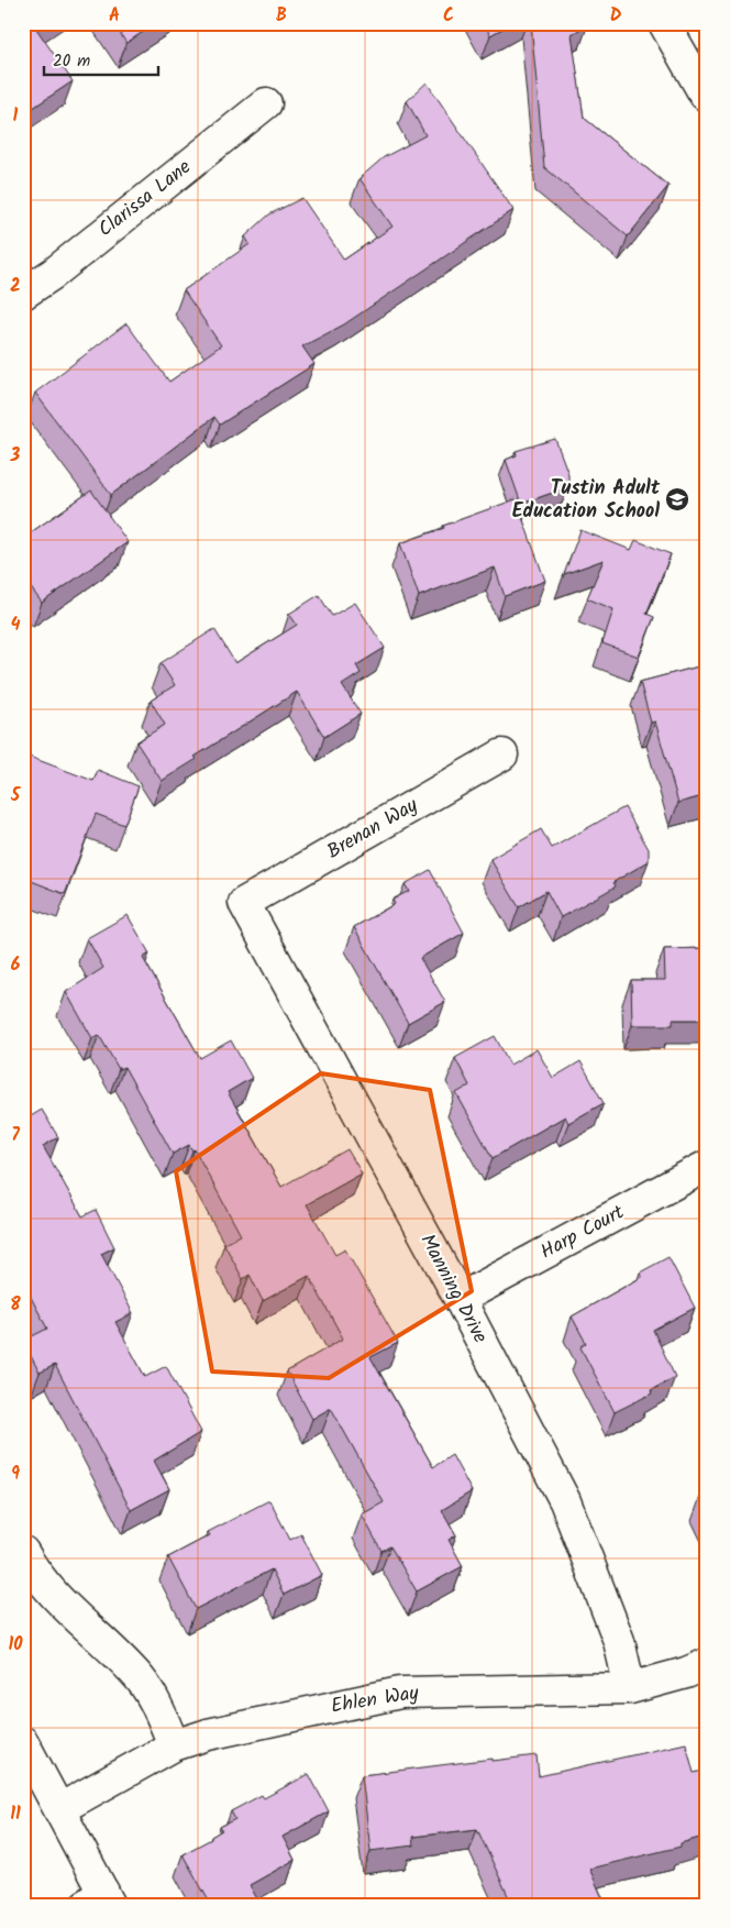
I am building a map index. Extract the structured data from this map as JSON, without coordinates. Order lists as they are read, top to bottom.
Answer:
{
  "streets": {
    "street": [
      "Clarissa Lane",
      "Brenan Way",
      "Harp Court",
      "Manning Drive",
      "Ehlen Way"
    ]
  },
  "crossings": [
    ["Brenan Way", "Manning Drive"],
    ["Harp Court", "Manning Drive"],
    ["Manning Drive", "Ehlen Way"]
  ],
  "places": {
    "school or university": ["Tustin Adult Education School"]
  },
  "scale_bar": "20 m",
  "grid": {
    "columns": [
      "A",
      "B",
      "C",
      "D"
    ],
    "rows": [
      "1",
      "2",
      "3",
      "4",
      "5",
      "6",
      "7",
      "8",
      "9",
      "10",
      "11"
    ]
  }
}
